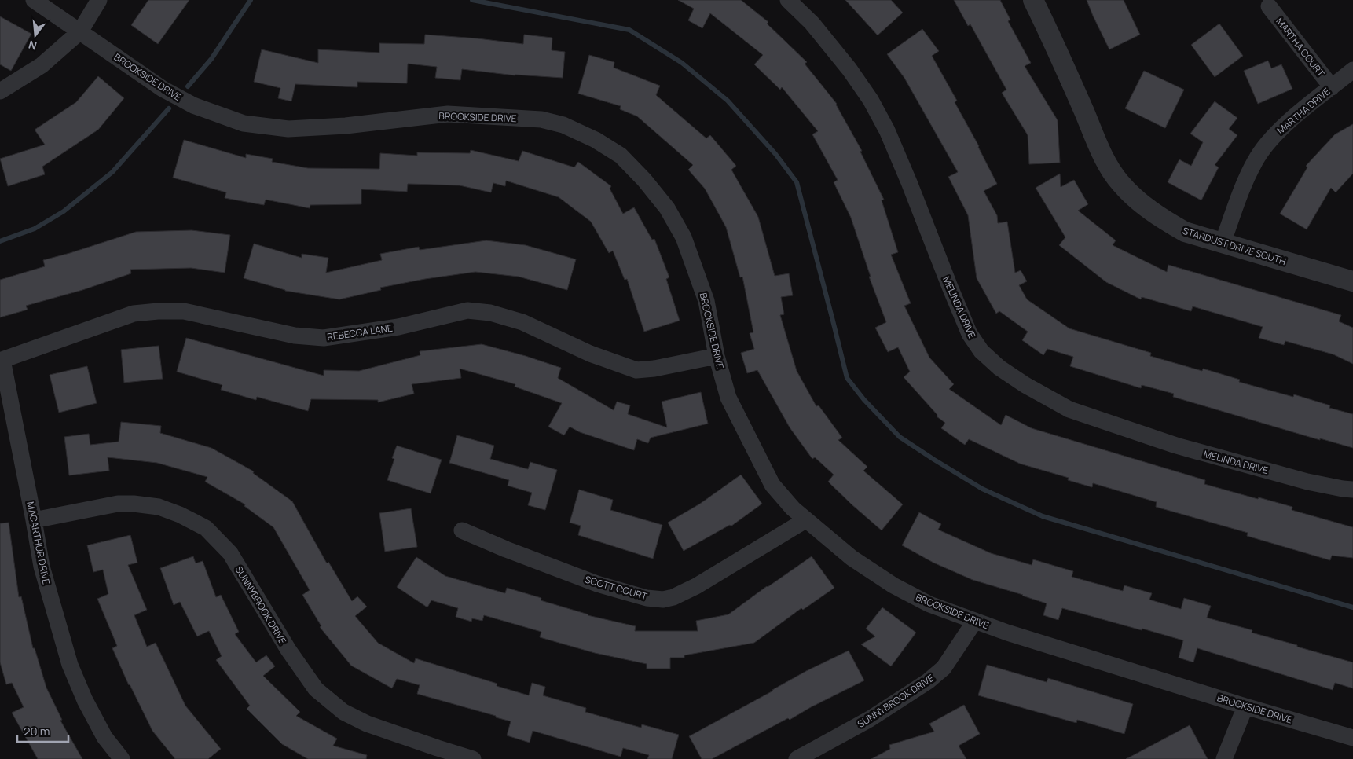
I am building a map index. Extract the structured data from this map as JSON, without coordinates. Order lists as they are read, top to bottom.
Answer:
{
  "streets": {
    "street": [
      "MARTHA COURT",
      "BROOKSIDE DRIVE",
      "MARTHA DRIVE",
      "STARDUST DRIVE SOUTH",
      "MELINDA DRIVE",
      "REBECCA LANE",
      "MACARTHUR DRIVE",
      "SCOTT COURT",
      "SUNNYBROOK DRIVE"
    ]
  },
  "crossings": [
    ["MARTHA COURT", "MARTHA DRIVE"],
    ["BROOKSIDE DRIVE", "REBECCA LANE"],
    ["BROOKSIDE DRIVE", "SCOTT COURT"],
    ["BROOKSIDE DRIVE", "SUNNYBROOK DRIVE"],
    ["MARTHA DRIVE", "STARDUST DRIVE SOUTH"],
    ["REBECCA LANE", "MACARTHUR DRIVE"],
    ["MACARTHUR DRIVE", "SUNNYBROOK DRIVE"]
  ],
  "scale_bar": "20 m",
  "north": "bottom"
}
